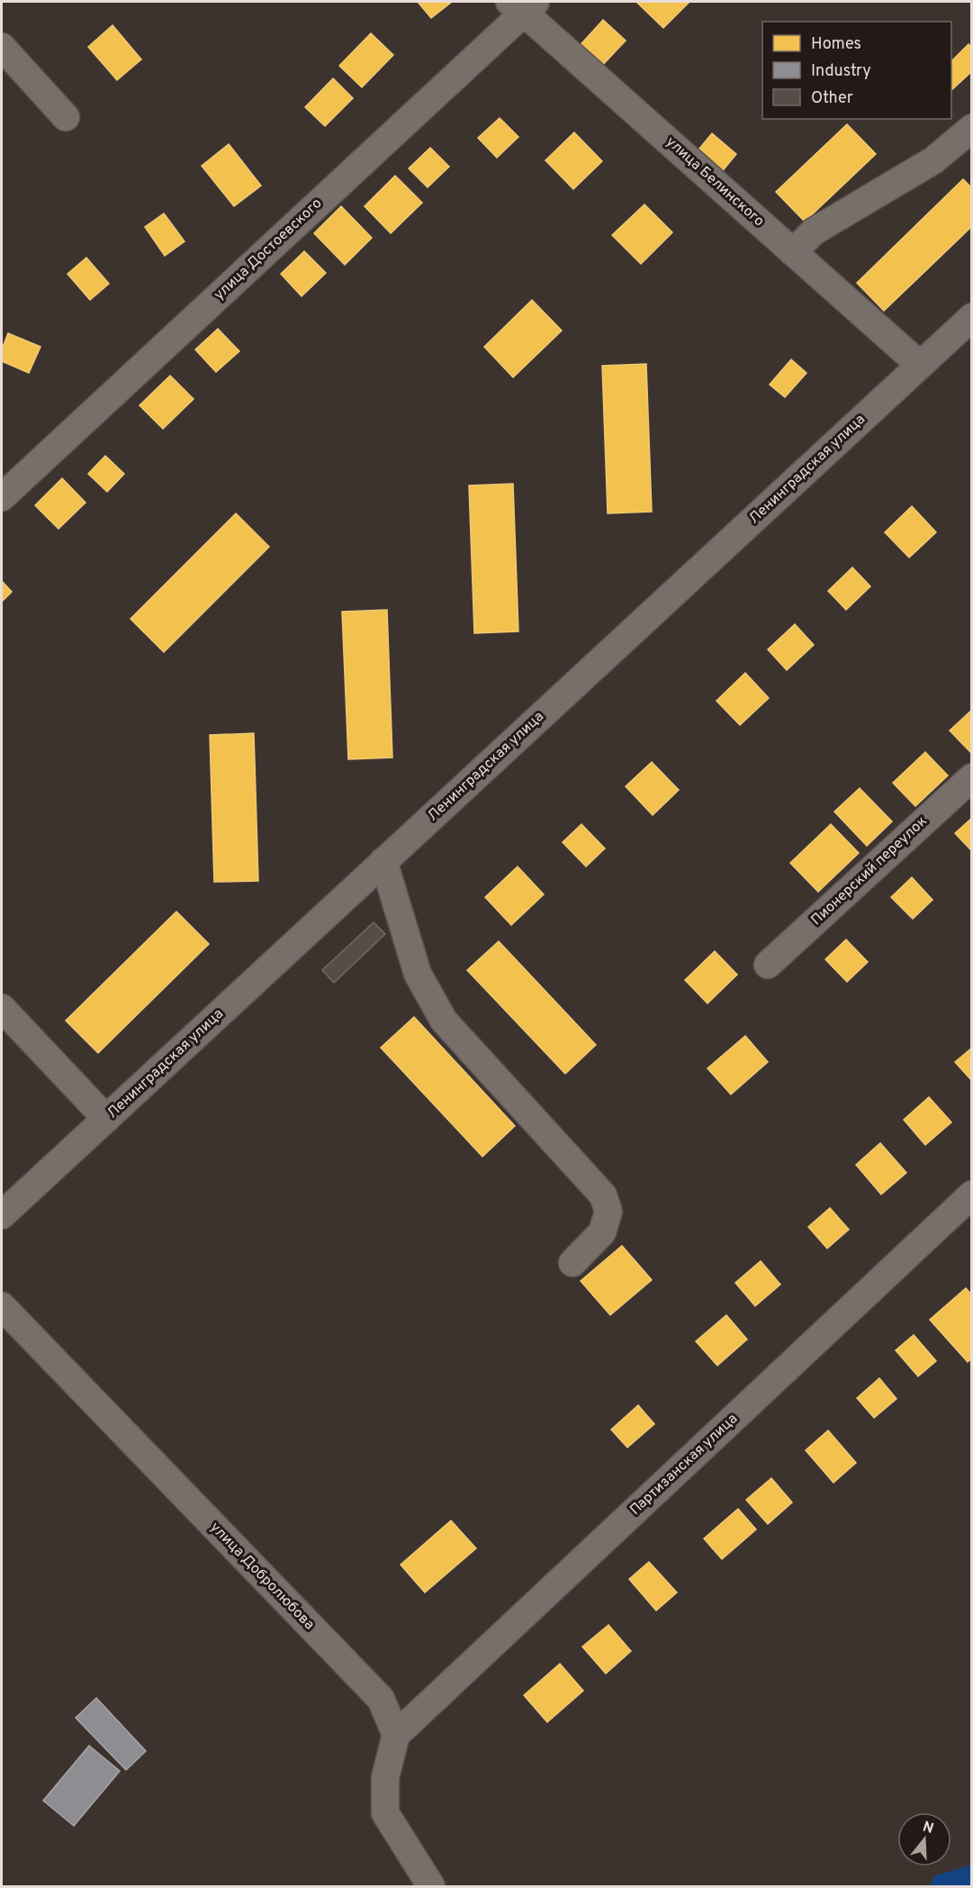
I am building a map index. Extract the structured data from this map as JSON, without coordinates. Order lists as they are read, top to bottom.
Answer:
{
  "streets": {
    "street": [
      "улица Белинского",
      "улица Достоевского",
      "Ленинградская улица",
      "Пионерский переулок",
      "Партизанская улица",
      "улица Добролюбова"
    ]
  },
  "crossings": [
    ["улица Белинского", "улица Достоевского"],
    ["улица Белинского", "Ленинградская улица"],
    ["Партизанская улица", "улица Добролюбова"]
  ],
  "legend": ["Homes", "Industry", "Other"],
  "north": "top"
}
